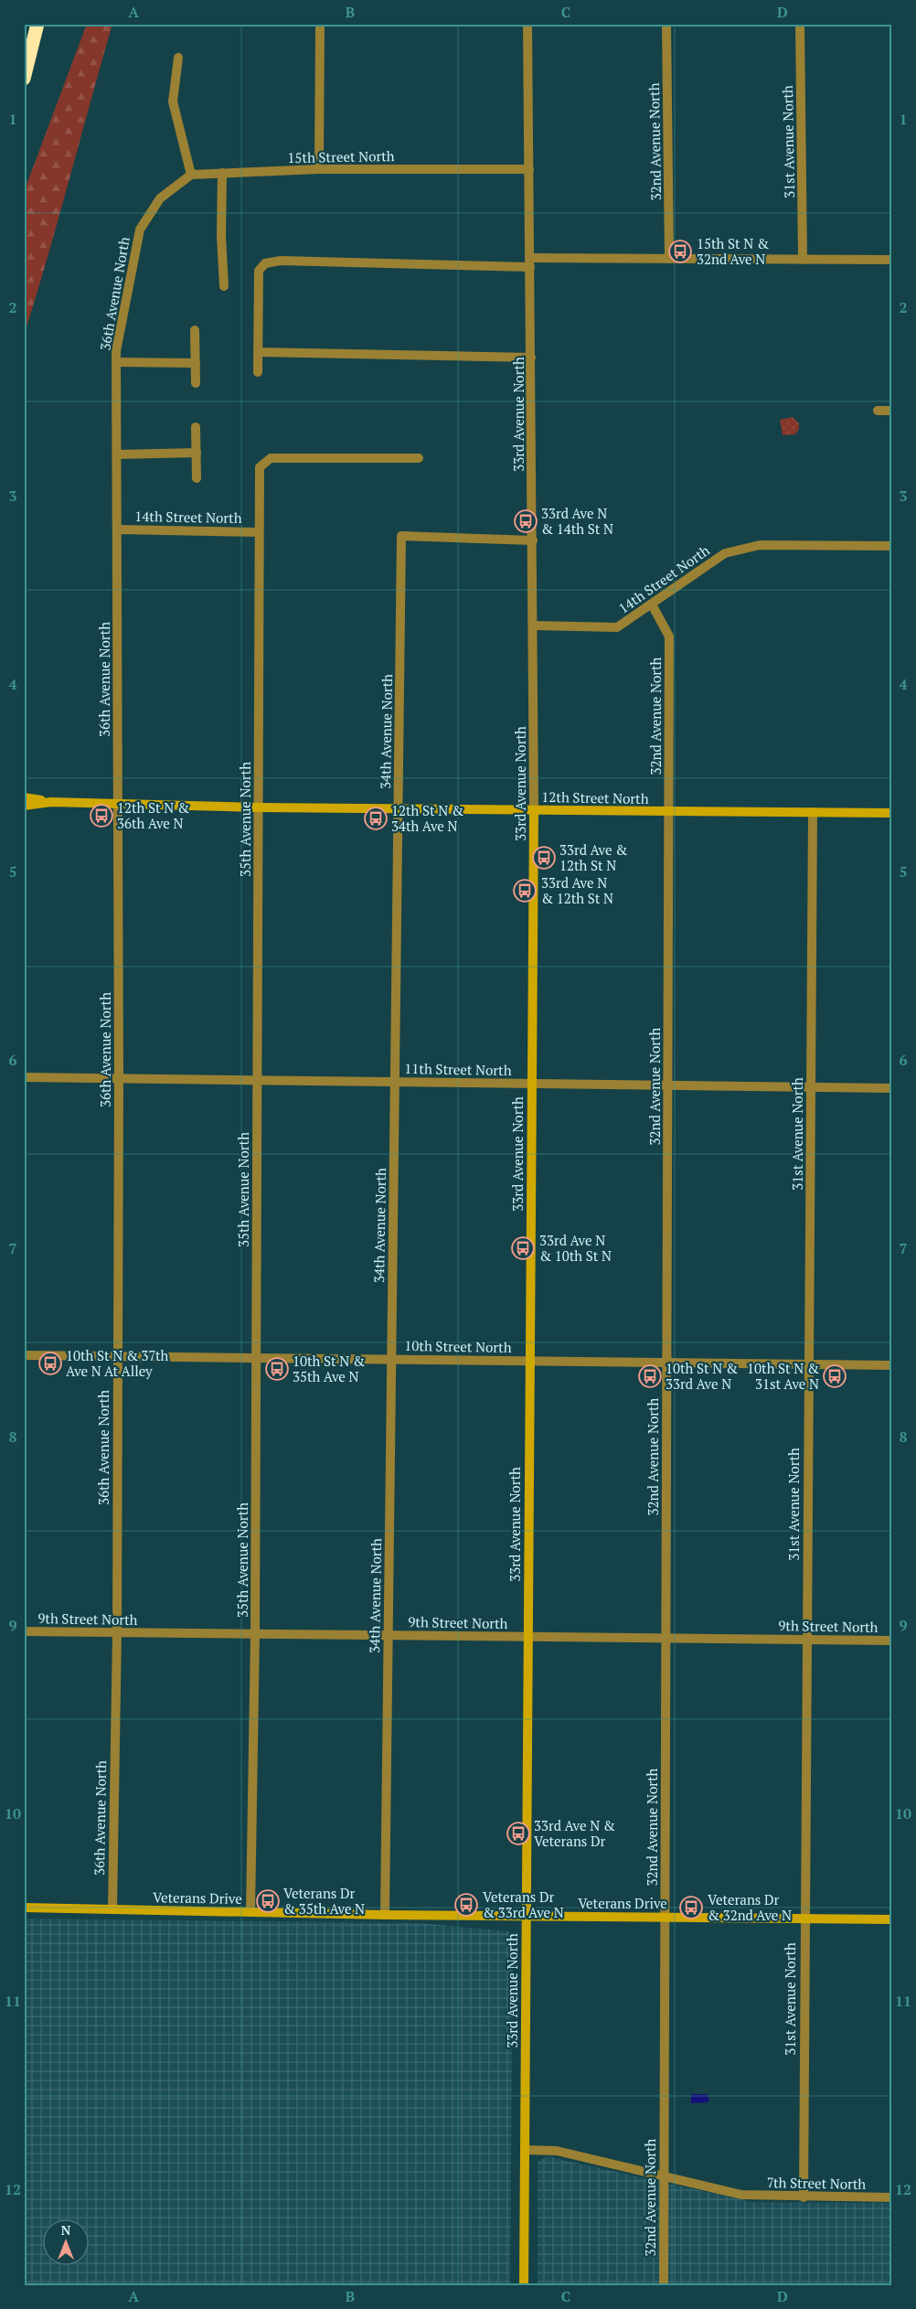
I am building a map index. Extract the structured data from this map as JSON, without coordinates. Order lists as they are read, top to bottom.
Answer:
{
  "streets": {
    "street": [
      "32nd Avenue North",
      "31st Avenue North",
      "15th Street North",
      "36th Avenue North",
      "33rd Avenue North",
      "14th Street North",
      "34th Avenue North",
      "12th Street North",
      "35th Avenue North",
      "11th Street North",
      "10th Street North",
      "9th Street North",
      "Veterans Drive",
      "7th Street North"
    ]
  },
  "crossings": [
    ["32nd Avenue North", "14th Street North"],
    ["32nd Avenue North", "12th Street North"],
    ["32nd Avenue North", "11th Street North"],
    ["32nd Avenue North", "10th Street North"],
    ["32nd Avenue North", "9th Street North"],
    ["32nd Avenue North", "Veterans Drive"],
    ["32nd Avenue North", "7th Street North"],
    ["31st Avenue North", "12th Street North"],
    ["31st Avenue North", "11th Street North"],
    ["31st Avenue North", "10th Street North"],
    ["31st Avenue North", "9th Street North"],
    ["31st Avenue North", "Veterans Drive"],
    ["31st Avenue North", "7th Street North"],
    ["15th Street North", "36th Avenue North"],
    ["15th Street North", "33rd Avenue North"],
    ["36th Avenue North", "14th Street North"],
    ["36th Avenue North", "12th Street North"],
    ["36th Avenue North", "11th Street North"],
    ["36th Avenue North", "10th Street North"],
    ["36th Avenue North", "9th Street North"],
    ["36th Avenue North", "Veterans Drive"],
    ["33rd Avenue North", "14th Street North"],
    ["33rd Avenue North", "34th Avenue North"],
    ["33rd Avenue North", "12th Street North"],
    ["33rd Avenue North", "11th Street North"],
    ["33rd Avenue North", "10th Street North"],
    ["33rd Avenue North", "9th Street North"],
    ["33rd Avenue North", "Veterans Drive"],
    ["33rd Avenue North", "7th Street North"],
    ["14th Street North", "35th Avenue North"],
    ["34th Avenue North", "12th Street North"],
    ["34th Avenue North", "11th Street North"],
    ["34th Avenue North", "10th Street North"],
    ["34th Avenue North", "9th Street North"],
    ["34th Avenue North", "Veterans Drive"],
    ["12th Street North", "35th Avenue North"],
    ["35th Avenue North", "11th Street North"],
    ["35th Avenue North", "10th Street North"],
    ["35th Avenue North", "9th Street North"],
    ["35th Avenue North", "Veterans Drive"]
  ],
  "places": {
    "bus stop": [
      "15th St N & 32nd Ave N",
      "33rd Ave N & 14th St N",
      "12th St N & 36th Ave N",
      "12th St N & 34th Ave N",
      "33rd Ave & 12th St N",
      "33rd Ave N & 12th St N",
      "33rd Ave N & 10th St N",
      "10th St N & 37th Ave N At Alley",
      "10th St N & 35th Ave N",
      "10th St N & 33rd Ave N",
      "10th St N & 31st Ave N",
      "33rd Ave N & Veterans Dr",
      "Veterans Dr & 35th Ave N",
      "Veterans Dr & 33rd Ave N",
      "Veterans Dr & 32nd Ave N"
    ]
  },
  "north": "top",
  "grid": {
    "columns": [
      "A",
      "B",
      "C",
      "D"
    ],
    "rows": [
      "1",
      "2",
      "3",
      "4",
      "5",
      "6",
      "7",
      "8",
      "9",
      "10",
      "11",
      "12"
    ]
  }
}
